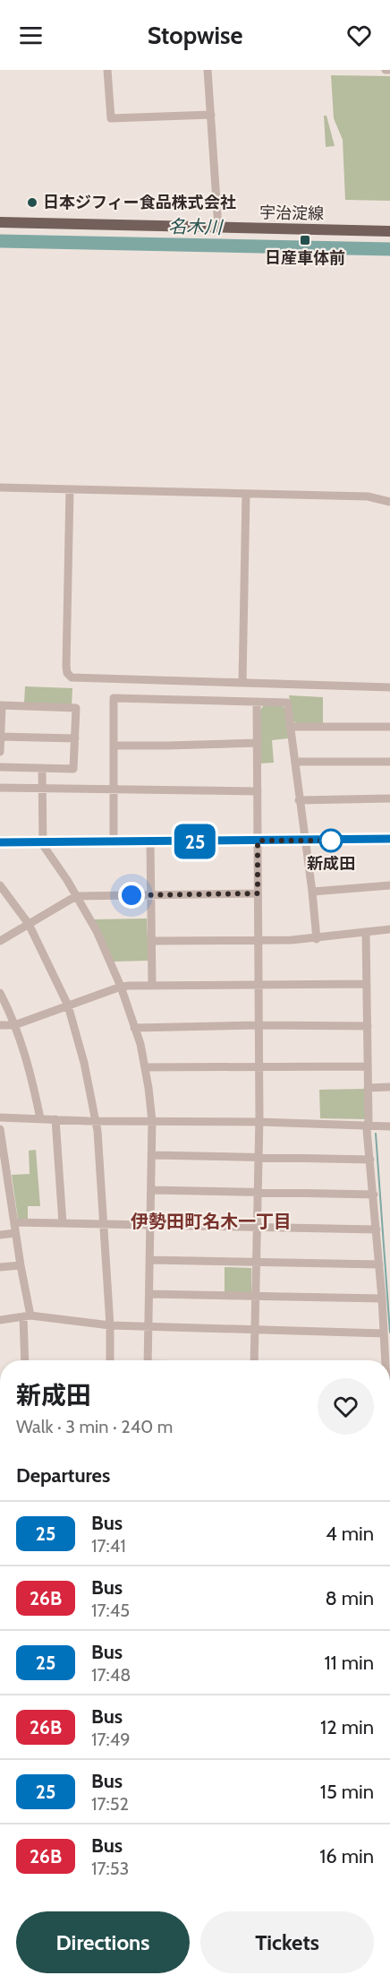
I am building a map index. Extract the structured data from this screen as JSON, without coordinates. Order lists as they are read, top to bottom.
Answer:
{
  "streets": {
    "main road": ["宇治淀線"]
  },
  "districts": ["伊勢田町名木一丁目"],
  "water": ["名木川"],
  "places": {
    "other": ["日本ジフィー食品株式会社", "新成田"],
    "transit": ["日産車体前"]
  },
  "lines": ["bus line 25"],
  "page": {
    "header": "Stopwise",
    "on_map": "25",
    "heading": [
      ["新成田", "Walk · 3 min · 240 m"],
      "Departures"
    ],
    "list": [
      {
        "mark": "25",
        "name": "Bus",
        "note": "17:41",
        "value": "4 min"
      },
      {
        "mark": "26B",
        "name": "Bus",
        "note": "17:45",
        "value": "8 min"
      },
      {
        "mark": "25",
        "name": "Bus",
        "note": "17:48",
        "value": "11 min"
      },
      {
        "mark": "26B",
        "name": "Bus",
        "note": "17:49",
        "value": "12 min"
      },
      {
        "mark": "25",
        "name": "Bus",
        "note": "17:52",
        "value": "15 min"
      },
      {
        "mark": "26B",
        "name": "Bus",
        "note": "17:53",
        "value": "16 min"
      }
    ],
    "buttons": ["Directions", "Tickets"]
  }
}
